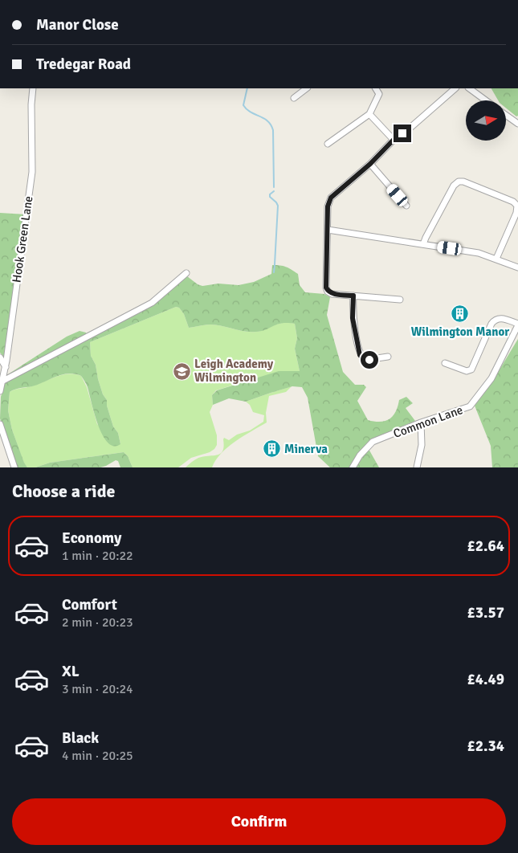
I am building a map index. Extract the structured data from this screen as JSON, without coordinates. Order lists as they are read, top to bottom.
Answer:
{
  "streets": {
    "street": ["Hook Green Lane", "Common Lane"]
  },
  "places": {
    "building": ["Wilmington Manor", "Minerva"],
    "school or university": ["Leigh Academy Wilmington"]
  },
  "north": "right",
  "page": {
    "banner": ["Manor Close", "Tredegar Road"],
    "heading": "Choose a ride",
    "list": [
      {
        "name": "Economy",
        "note": "1 min · 20:22",
        "value": "£2.64"
      },
      {
        "name": "Comfort",
        "note": "2 min · 20:23",
        "value": "£3.57"
      },
      {
        "name": "XL",
        "note": "3 min · 20:24",
        "value": "£4.49"
      },
      {
        "name": "Black",
        "note": "4 min · 20:25",
        "value": "£2.34"
      }
    ],
    "buttons": "Confirm"
  }
}
